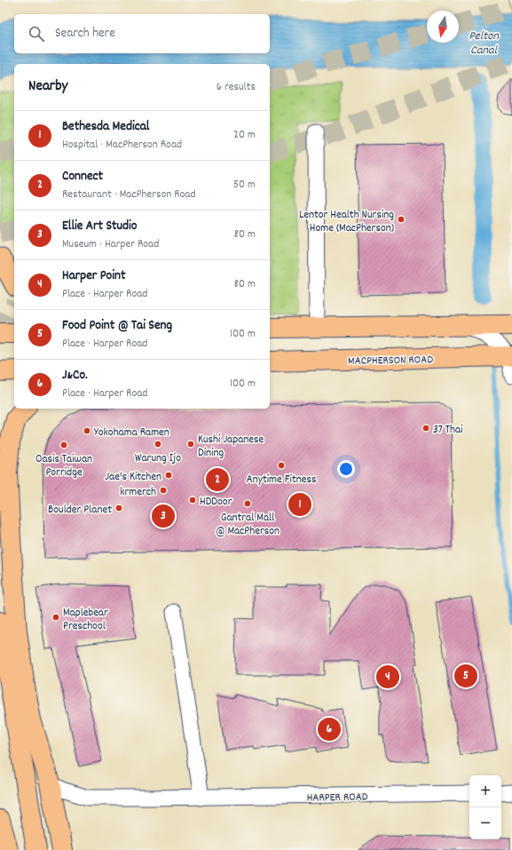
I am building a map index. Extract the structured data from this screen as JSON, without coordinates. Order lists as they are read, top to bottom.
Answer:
{
  "streets": {
    "main road": ["MACPHERSON ROAD"],
    "street": ["HARPER ROAD"]
  },
  "water": ["Pelton Canal"],
  "places": [
    "Lentor Health Nursing Home (MacPherson)",
    "37 Thai",
    "Yokohama Ramen",
    "Warung Ijo",
    "Kushi Japanese Dining",
    "Oasis Taiwan Porridge",
    "Anytime Fitness",
    "Jae's Kitchen",
    "krmerch",
    "HDDoor",
    "Gantral Mall @ MacPherson",
    "Boulder Planet",
    "Maplebear Preschool"
  ],
  "north": "bottom",
  "page": {
    "search": "Search here",
    "heading": ["Nearby", "6 results"],
    "list": [
      {
        "mark": "1",
        "name": "Bethesda Medical",
        "note": "Hospital · MacPherson Road",
        "value": "20 m"
      },
      {
        "mark": "2",
        "name": "Connect",
        "note": "Restaurant · MacPherson Road",
        "value": "50 m"
      },
      {
        "mark": "3",
        "name": "Ellie Art Studio",
        "note": "Museum · Harper Road",
        "value": "80 m"
      },
      {
        "mark": "4",
        "name": "Harper Point",
        "note": "Place · Harper Road",
        "value": "80 m"
      },
      {
        "mark": "5",
        "name": "Food Point @ Tai Seng",
        "note": "Place · Harper Road",
        "value": "100 m"
      },
      {
        "mark": "6",
        "name": "J&Co.",
        "note": "Place · Harper Road",
        "value": "100 m"
      }
    ],
    "pins": [
      "2",
      "1",
      "3",
      "5",
      "4",
      "6"
    ],
    "map_buttons": ["+", "−"]
  }
}
